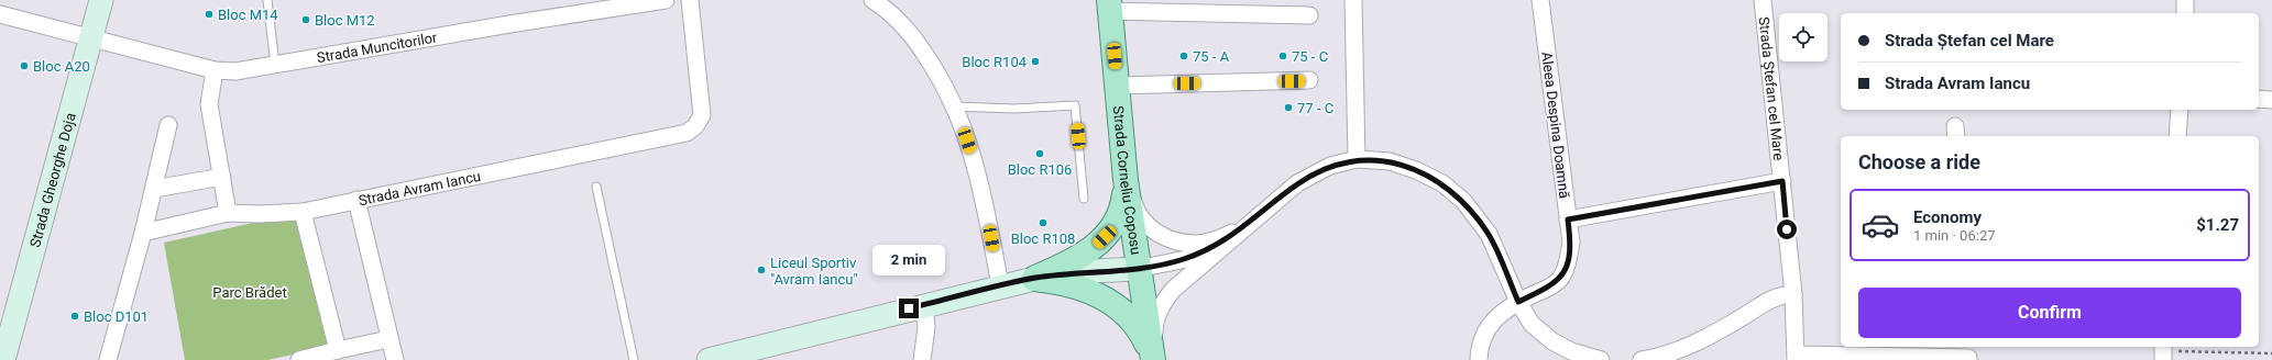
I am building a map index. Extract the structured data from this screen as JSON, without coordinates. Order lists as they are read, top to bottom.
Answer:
{
  "streets": {
    "main road": ["Strada Corneliu Coposu"],
    "street": [
      "Strada Muncitorilor",
      "Strada Ștefan cel Mare",
      "Aleea Despina Doamnă",
      "Strada Gheorghe Doja",
      "Strada Avram Iancu"
    ]
  },
  "crossings": [
    ["Strada Muncitorilor", "Strada Gheorghe Doja"]
  ],
  "parks": ["Parc Brădet"],
  "places": [
    "Bloc M14",
    "Bloc M12",
    "75 - A",
    "75 - C",
    "Bloc R104",
    "Bloc A20",
    "77 - C",
    "Bloc R106",
    "Bloc R108",
    "Liceul Sportiv \"Avram Iancu\"",
    "Bloc D101"
  ],
  "page": {
    "banner": ["Strada Ștefan cel Mare", "Strada Avram Iancu"],
    "heading": "Choose a ride",
    "list": [
      {
        "name": "Economy",
        "note": "1 min · 06:27",
        "value": "$1.27"
      }
    ],
    "bubble": "2 min",
    "buttons": "Confirm"
  }
}
